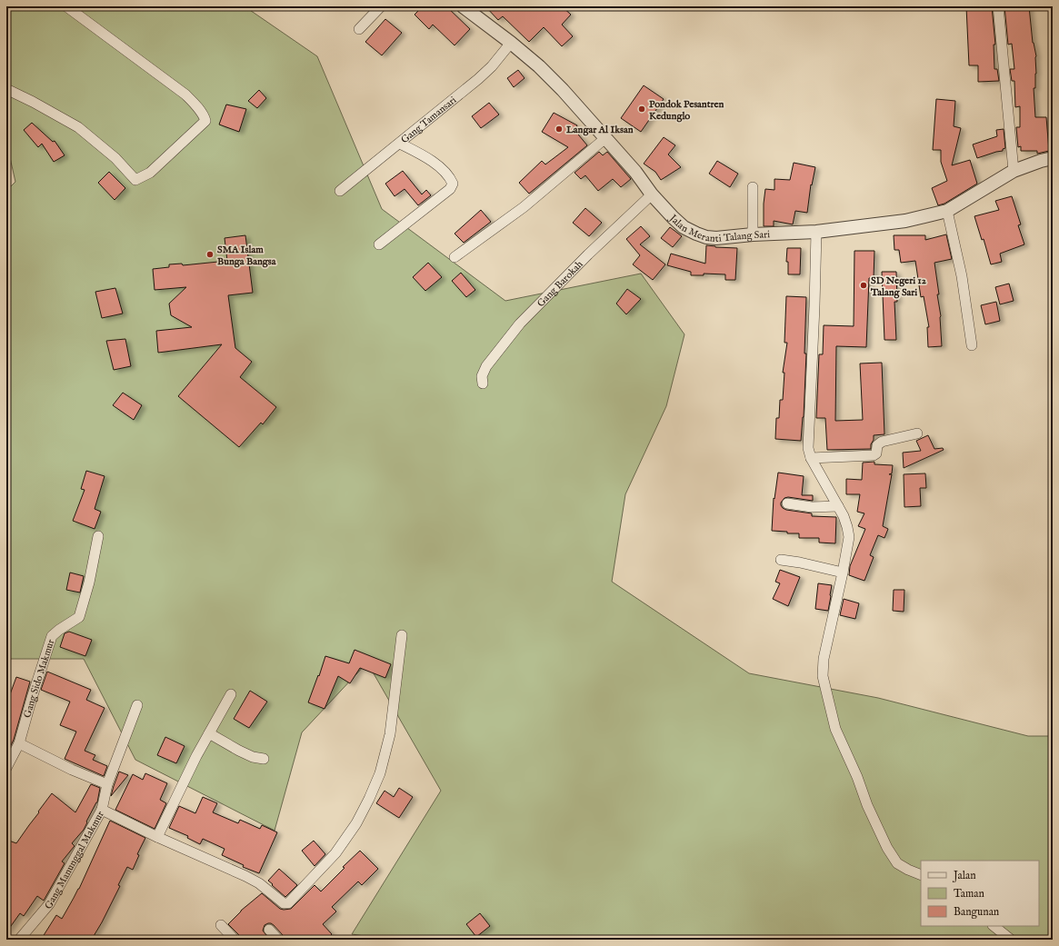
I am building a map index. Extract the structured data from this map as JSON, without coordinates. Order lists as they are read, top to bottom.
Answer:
{
  "streets": {
    "street": [
      "Gang Tamansari",
      "Jalan Meranti Talang Sari",
      "Gang Barokah",
      "Gang Sido Makmur",
      "Gang Manunggal Makmur"
    ]
  },
  "crossings": [
    ["Gang Tamansari", "Jalan Meranti Talang Sari"],
    ["Jalan Meranti Talang Sari", "Gang Barokah"]
  ],
  "places": [
    "Pondok Pesantren Kedunglo",
    "Langar Al Iksan",
    "SMA Islam Bunga Bangsa",
    "SD Negeri 12 Talang Sari"
  ],
  "legend": ["Jalan", "Taman", "Bangunan"]
}
